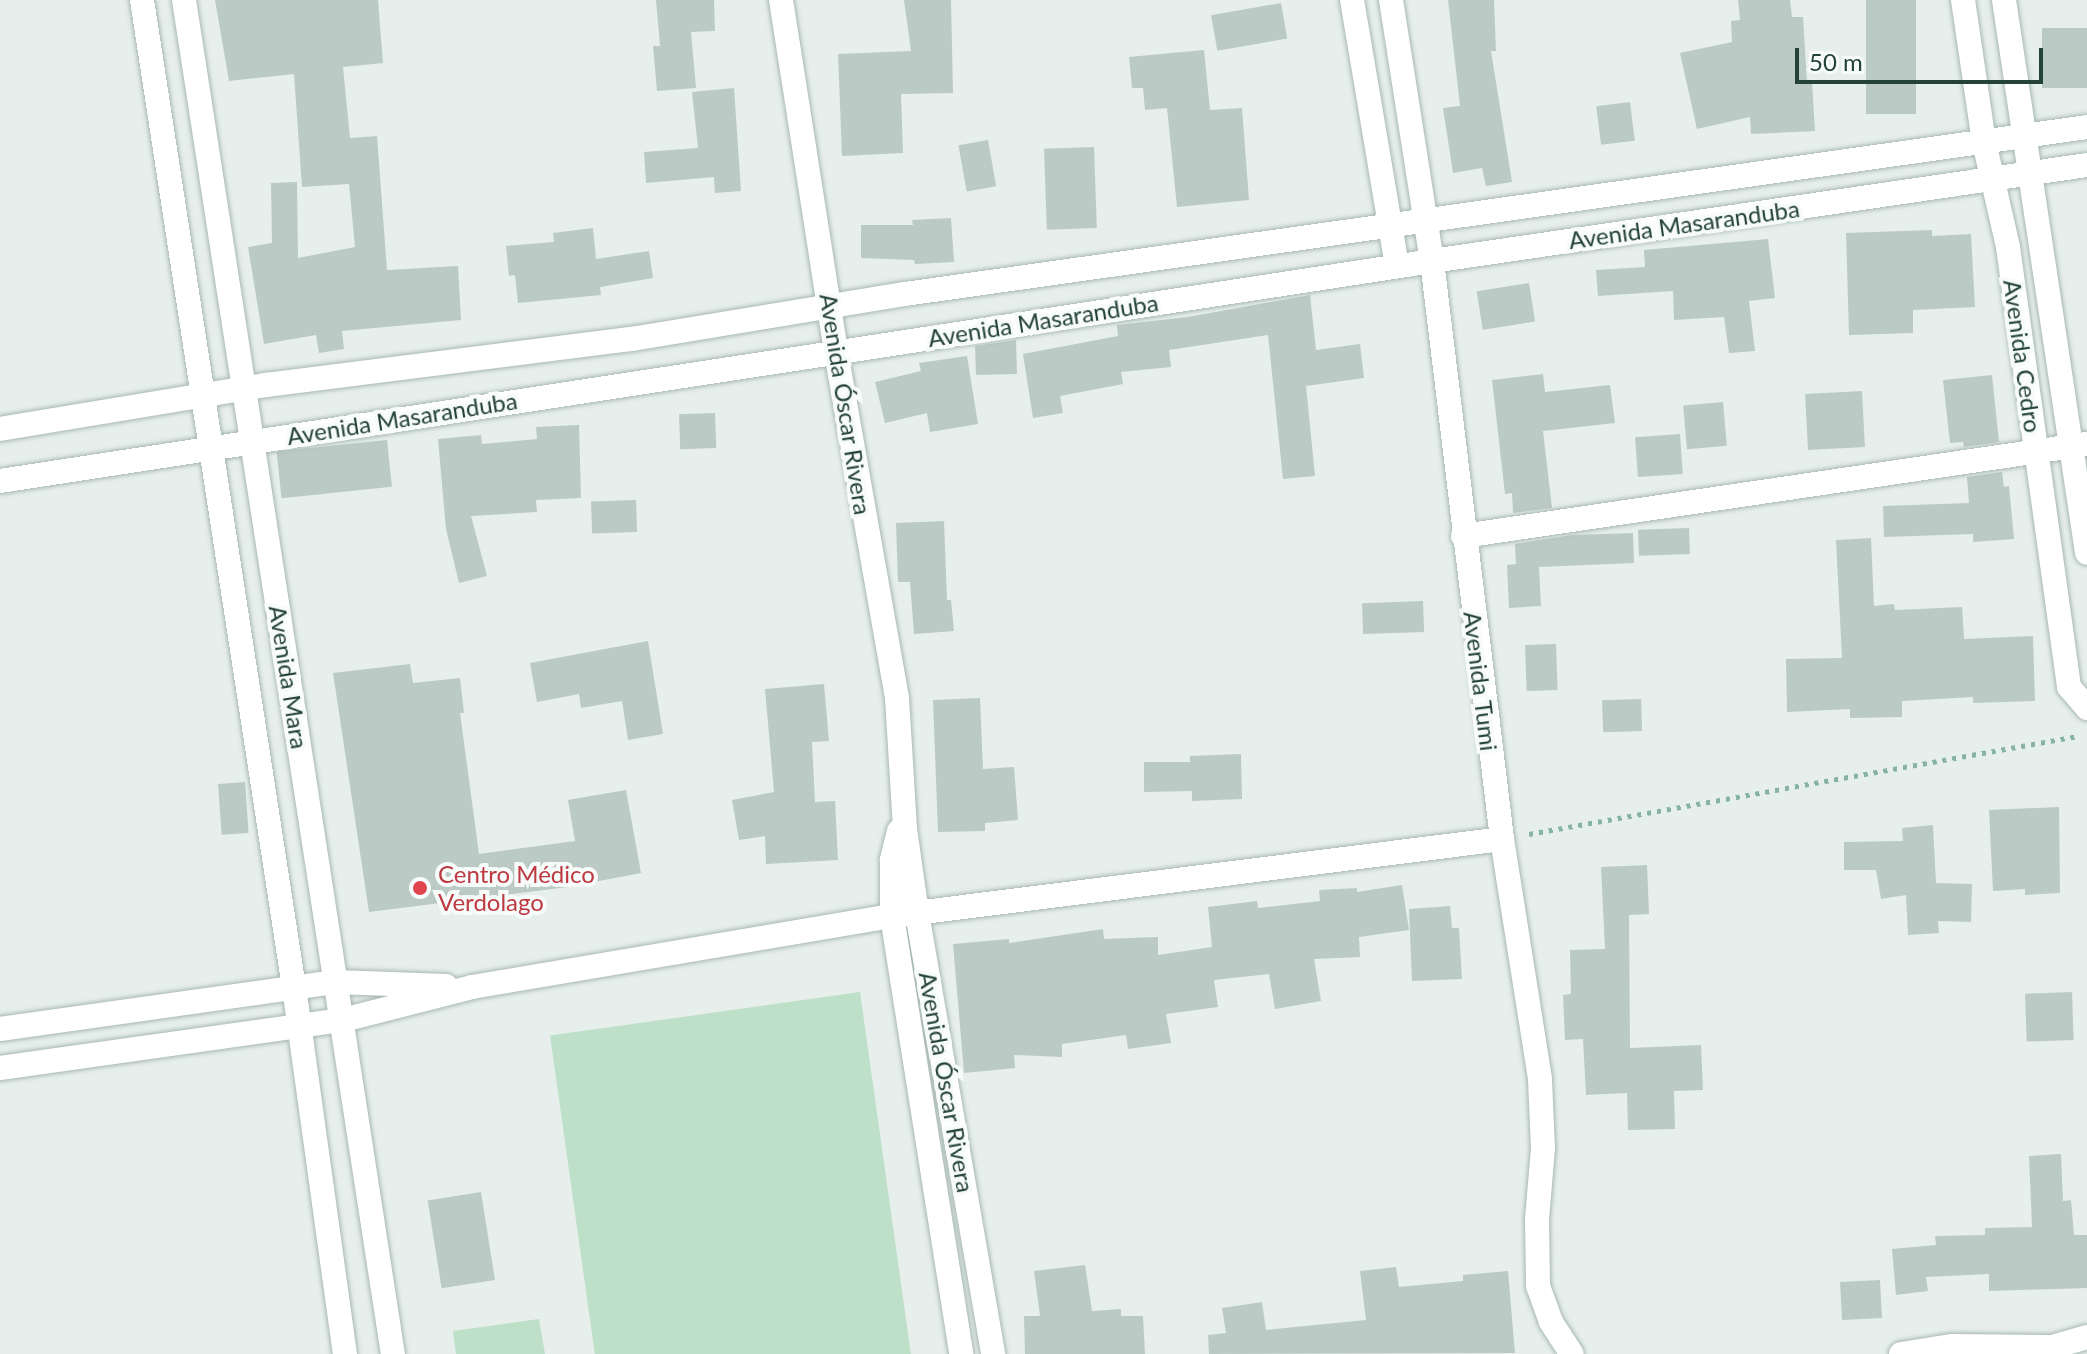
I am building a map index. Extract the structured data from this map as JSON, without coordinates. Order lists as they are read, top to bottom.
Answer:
{
  "streets": {
    "street": [
      "Avenida Masaranduba",
      "Avenida Cedro",
      "Avenida Óscar Rivera",
      "Avenida Mara",
      "Avenida Tumi"
    ]
  },
  "crossings": [
    ["Avenida Masaranduba", "Avenida Cedro"],
    ["Avenida Masaranduba", "Avenida Óscar Rivera"],
    ["Avenida Masaranduba", "Avenida Mara"],
    ["Avenida Masaranduba", "Avenida Tumi"]
  ],
  "places": ["Centro Médico Verdolago"],
  "scale_bar": "50 m"
}
